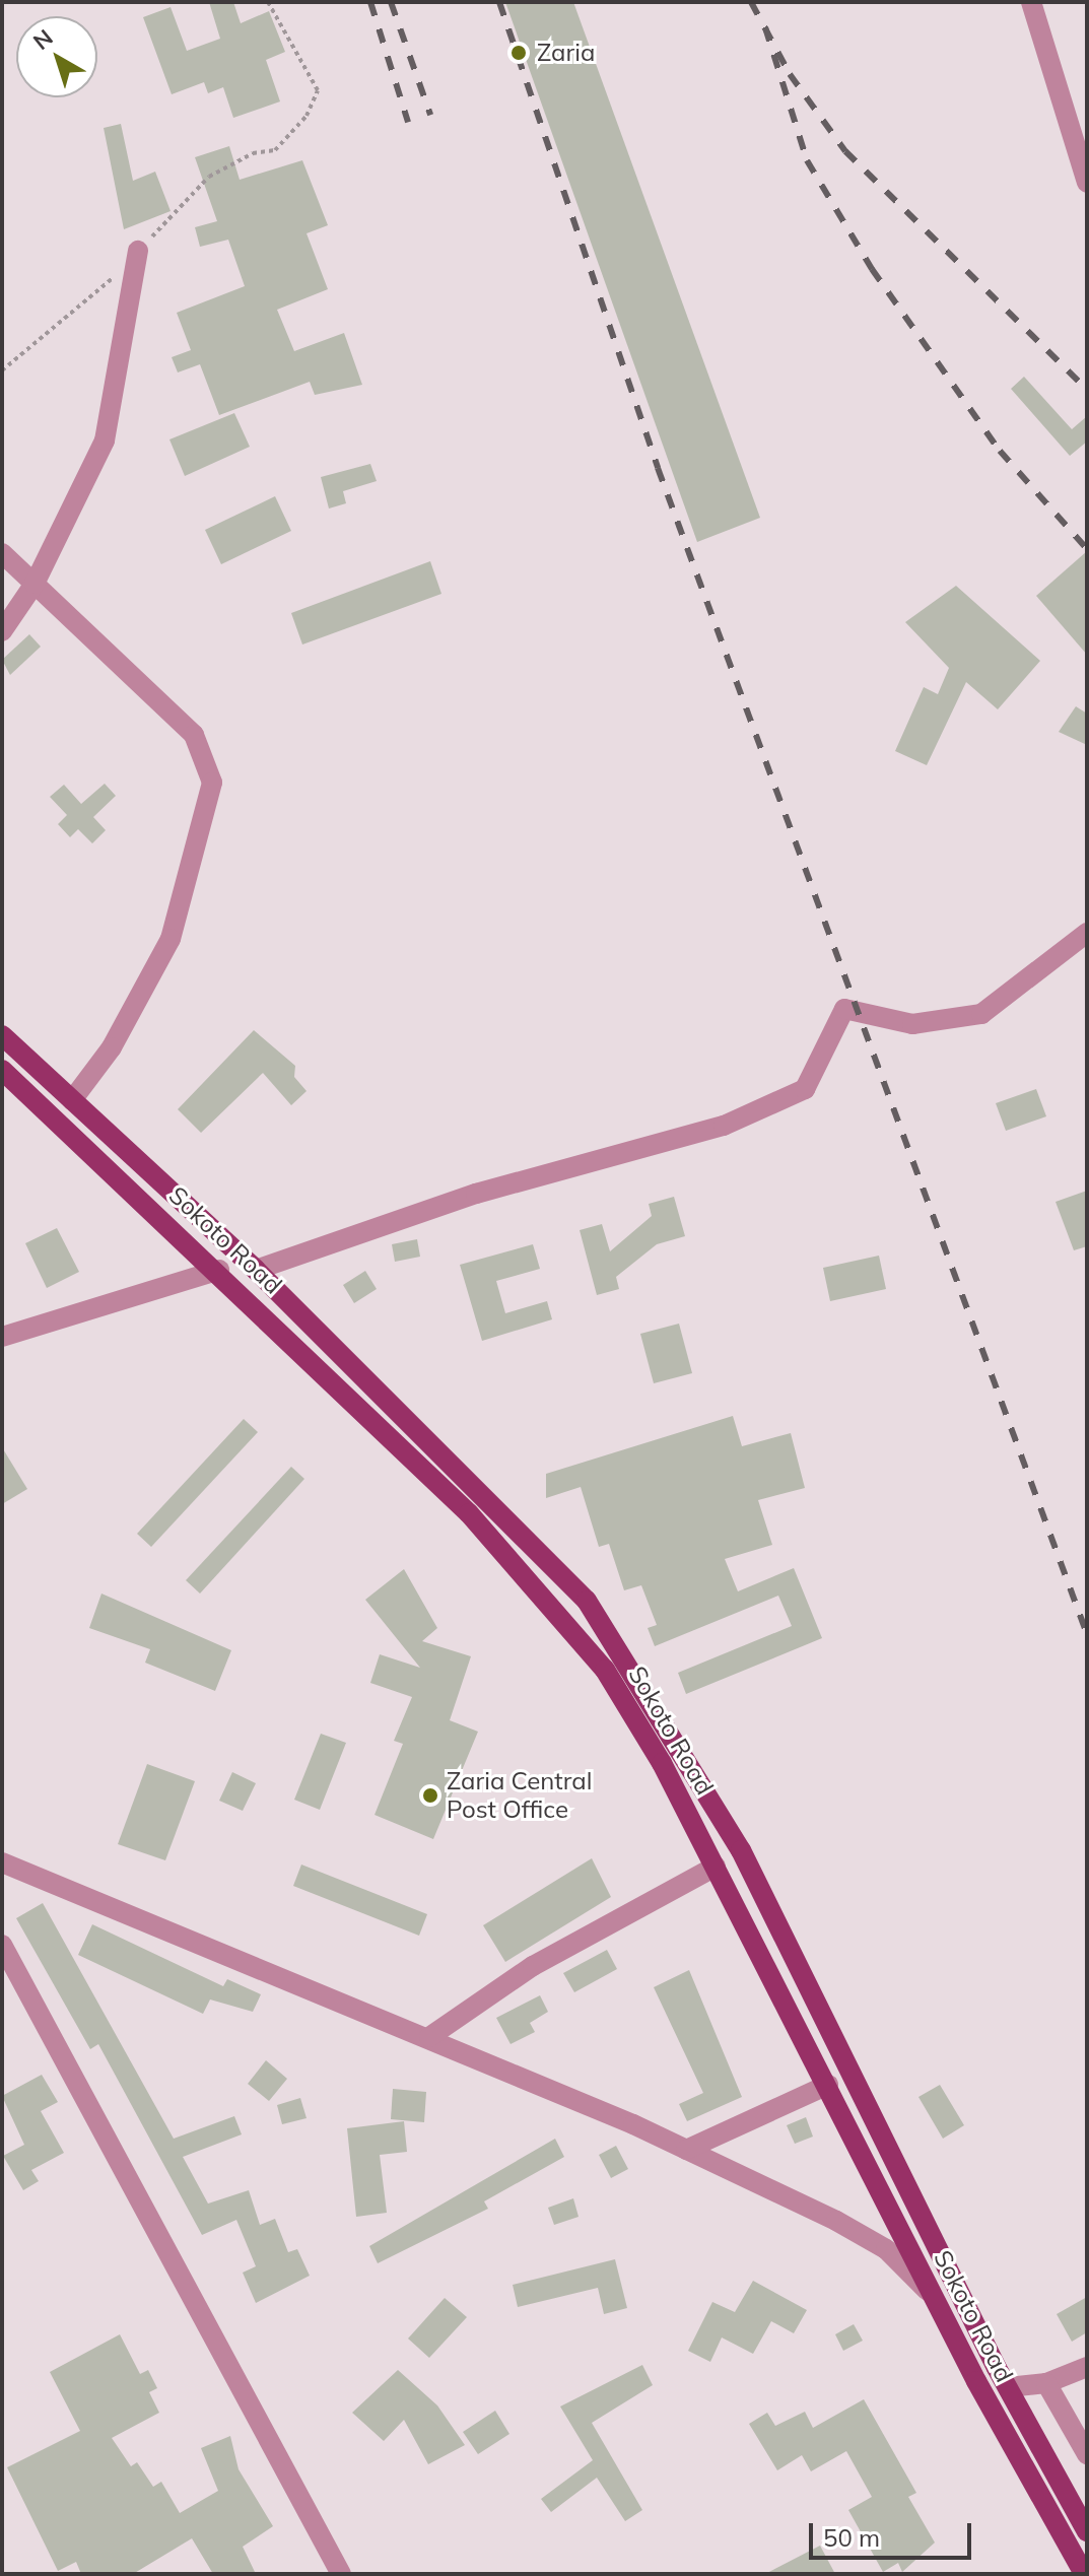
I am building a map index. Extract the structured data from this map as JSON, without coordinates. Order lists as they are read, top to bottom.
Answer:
{
  "streets": {
    "main road": ["Sokoto Road"]
  },
  "places": ["Zaria", "Zaria Central Post Office"],
  "scale_bar": "50 m",
  "north": "top left"
}
